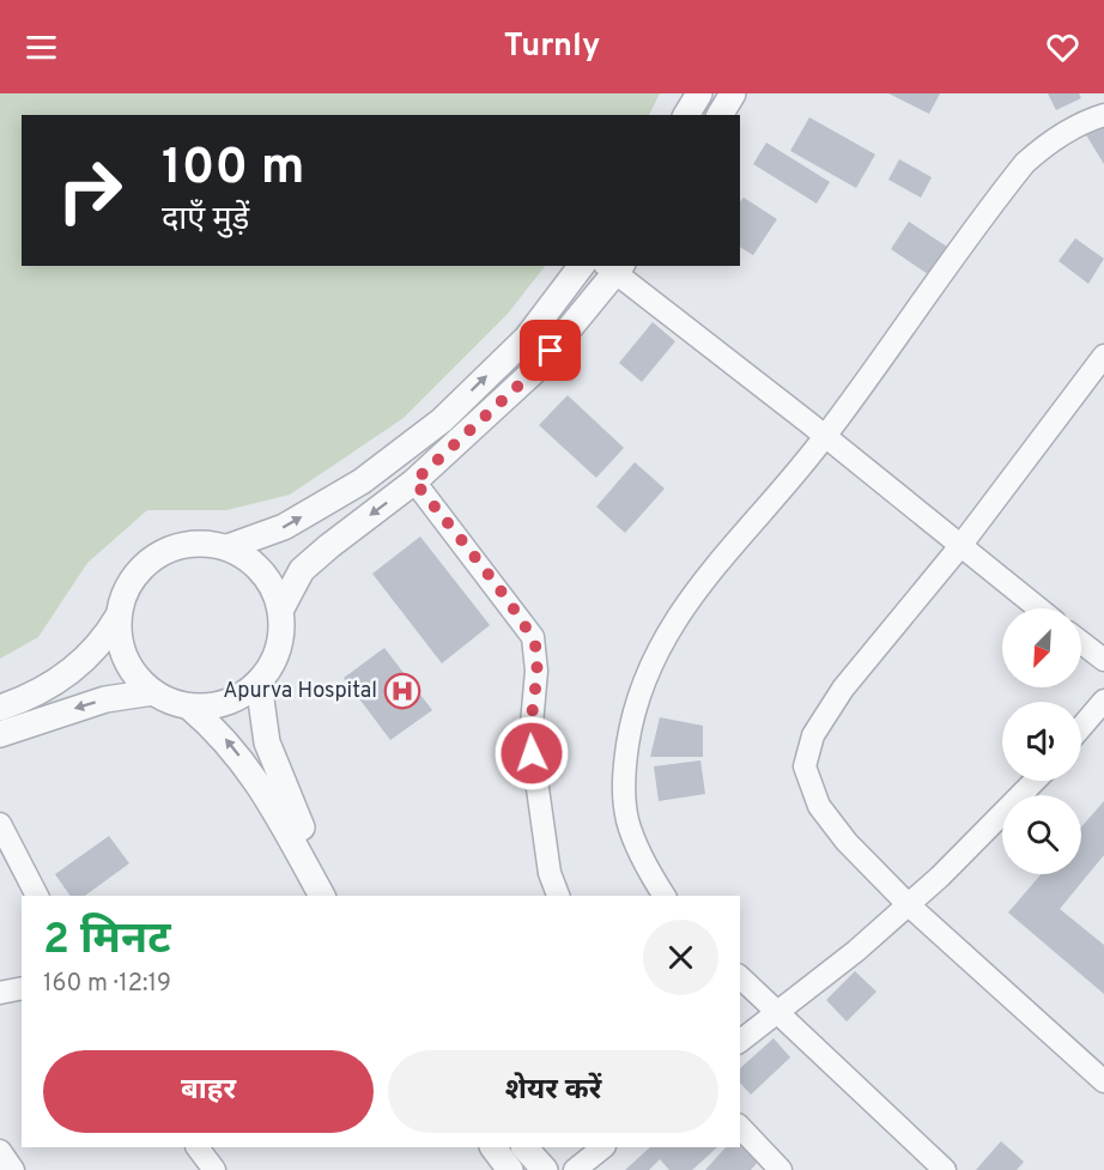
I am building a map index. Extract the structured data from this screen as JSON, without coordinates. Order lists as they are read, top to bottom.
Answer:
{
  "places": {
    "hospital": ["Apurva Hospital"]
  },
  "north": "bottom left",
  "page": {
    "header": "Turnly",
    "turn": ["100 m", "दाएँ मुड़ें"],
    "heading": ["2 मिनट", "160 m · 12:19"],
    "buttons": ["बाहर", "शेयर करें"]
  }
}
